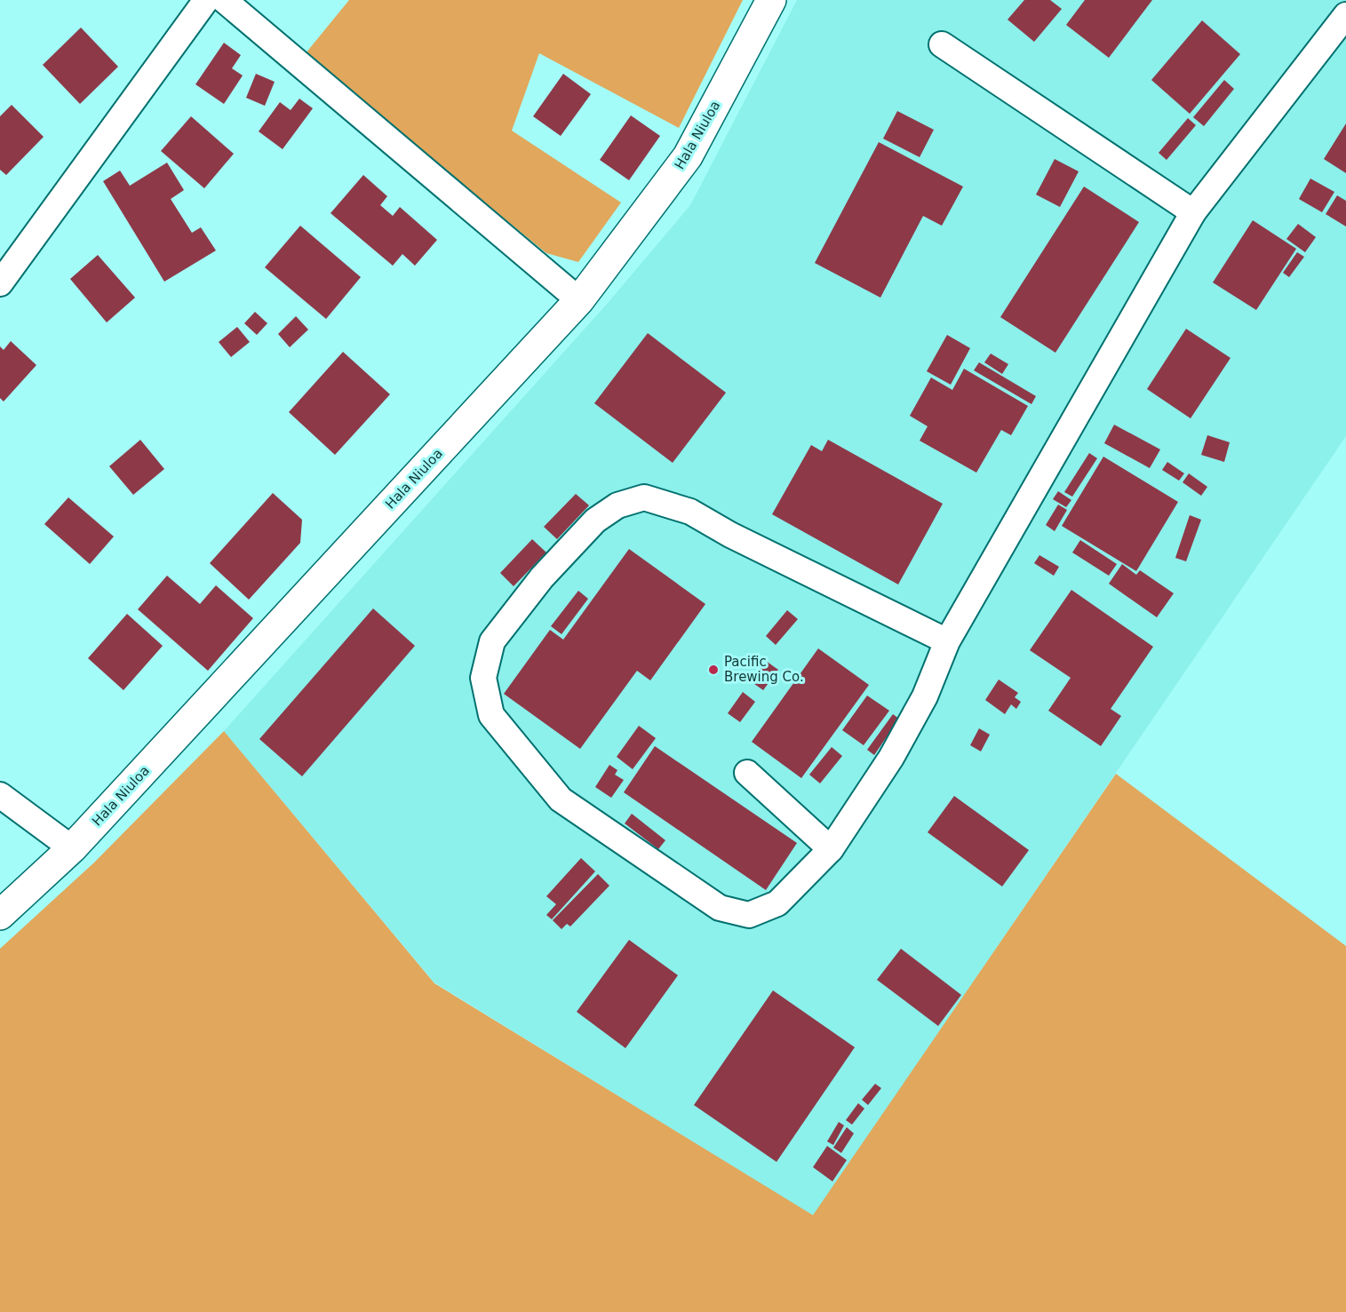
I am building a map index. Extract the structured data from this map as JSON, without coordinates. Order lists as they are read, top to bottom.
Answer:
{
  "streets": {
    "street": ["Hala Niuloa"]
  },
  "places": ["Pacific Brewing Co."]
}
